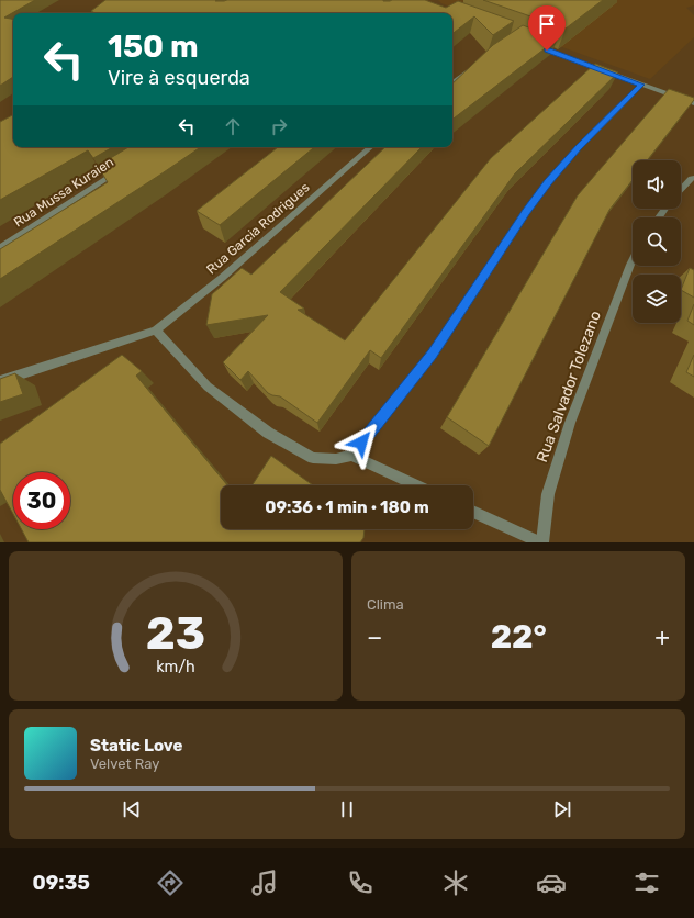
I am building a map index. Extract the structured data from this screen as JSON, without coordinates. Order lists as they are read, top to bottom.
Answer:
{
  "streets": {
    "street": ["Rua Mussa Kuraien", "Rua Garcia Rodrigues", "Rua Salvador Tolezano"]
  },
  "page": {
    "turn": ["150 m", "Vire à esquerda"],
    "limit": "30",
    "trip": "09:36 · 1 min · 180 m",
    "tile": "Clima",
    "heat": ["−", "22°", "+"],
    "song": ["Static Love", "Velvet Ray"],
    "tabs": "09:35",
    "gauge": ["23", "km/h"]
  }
}
